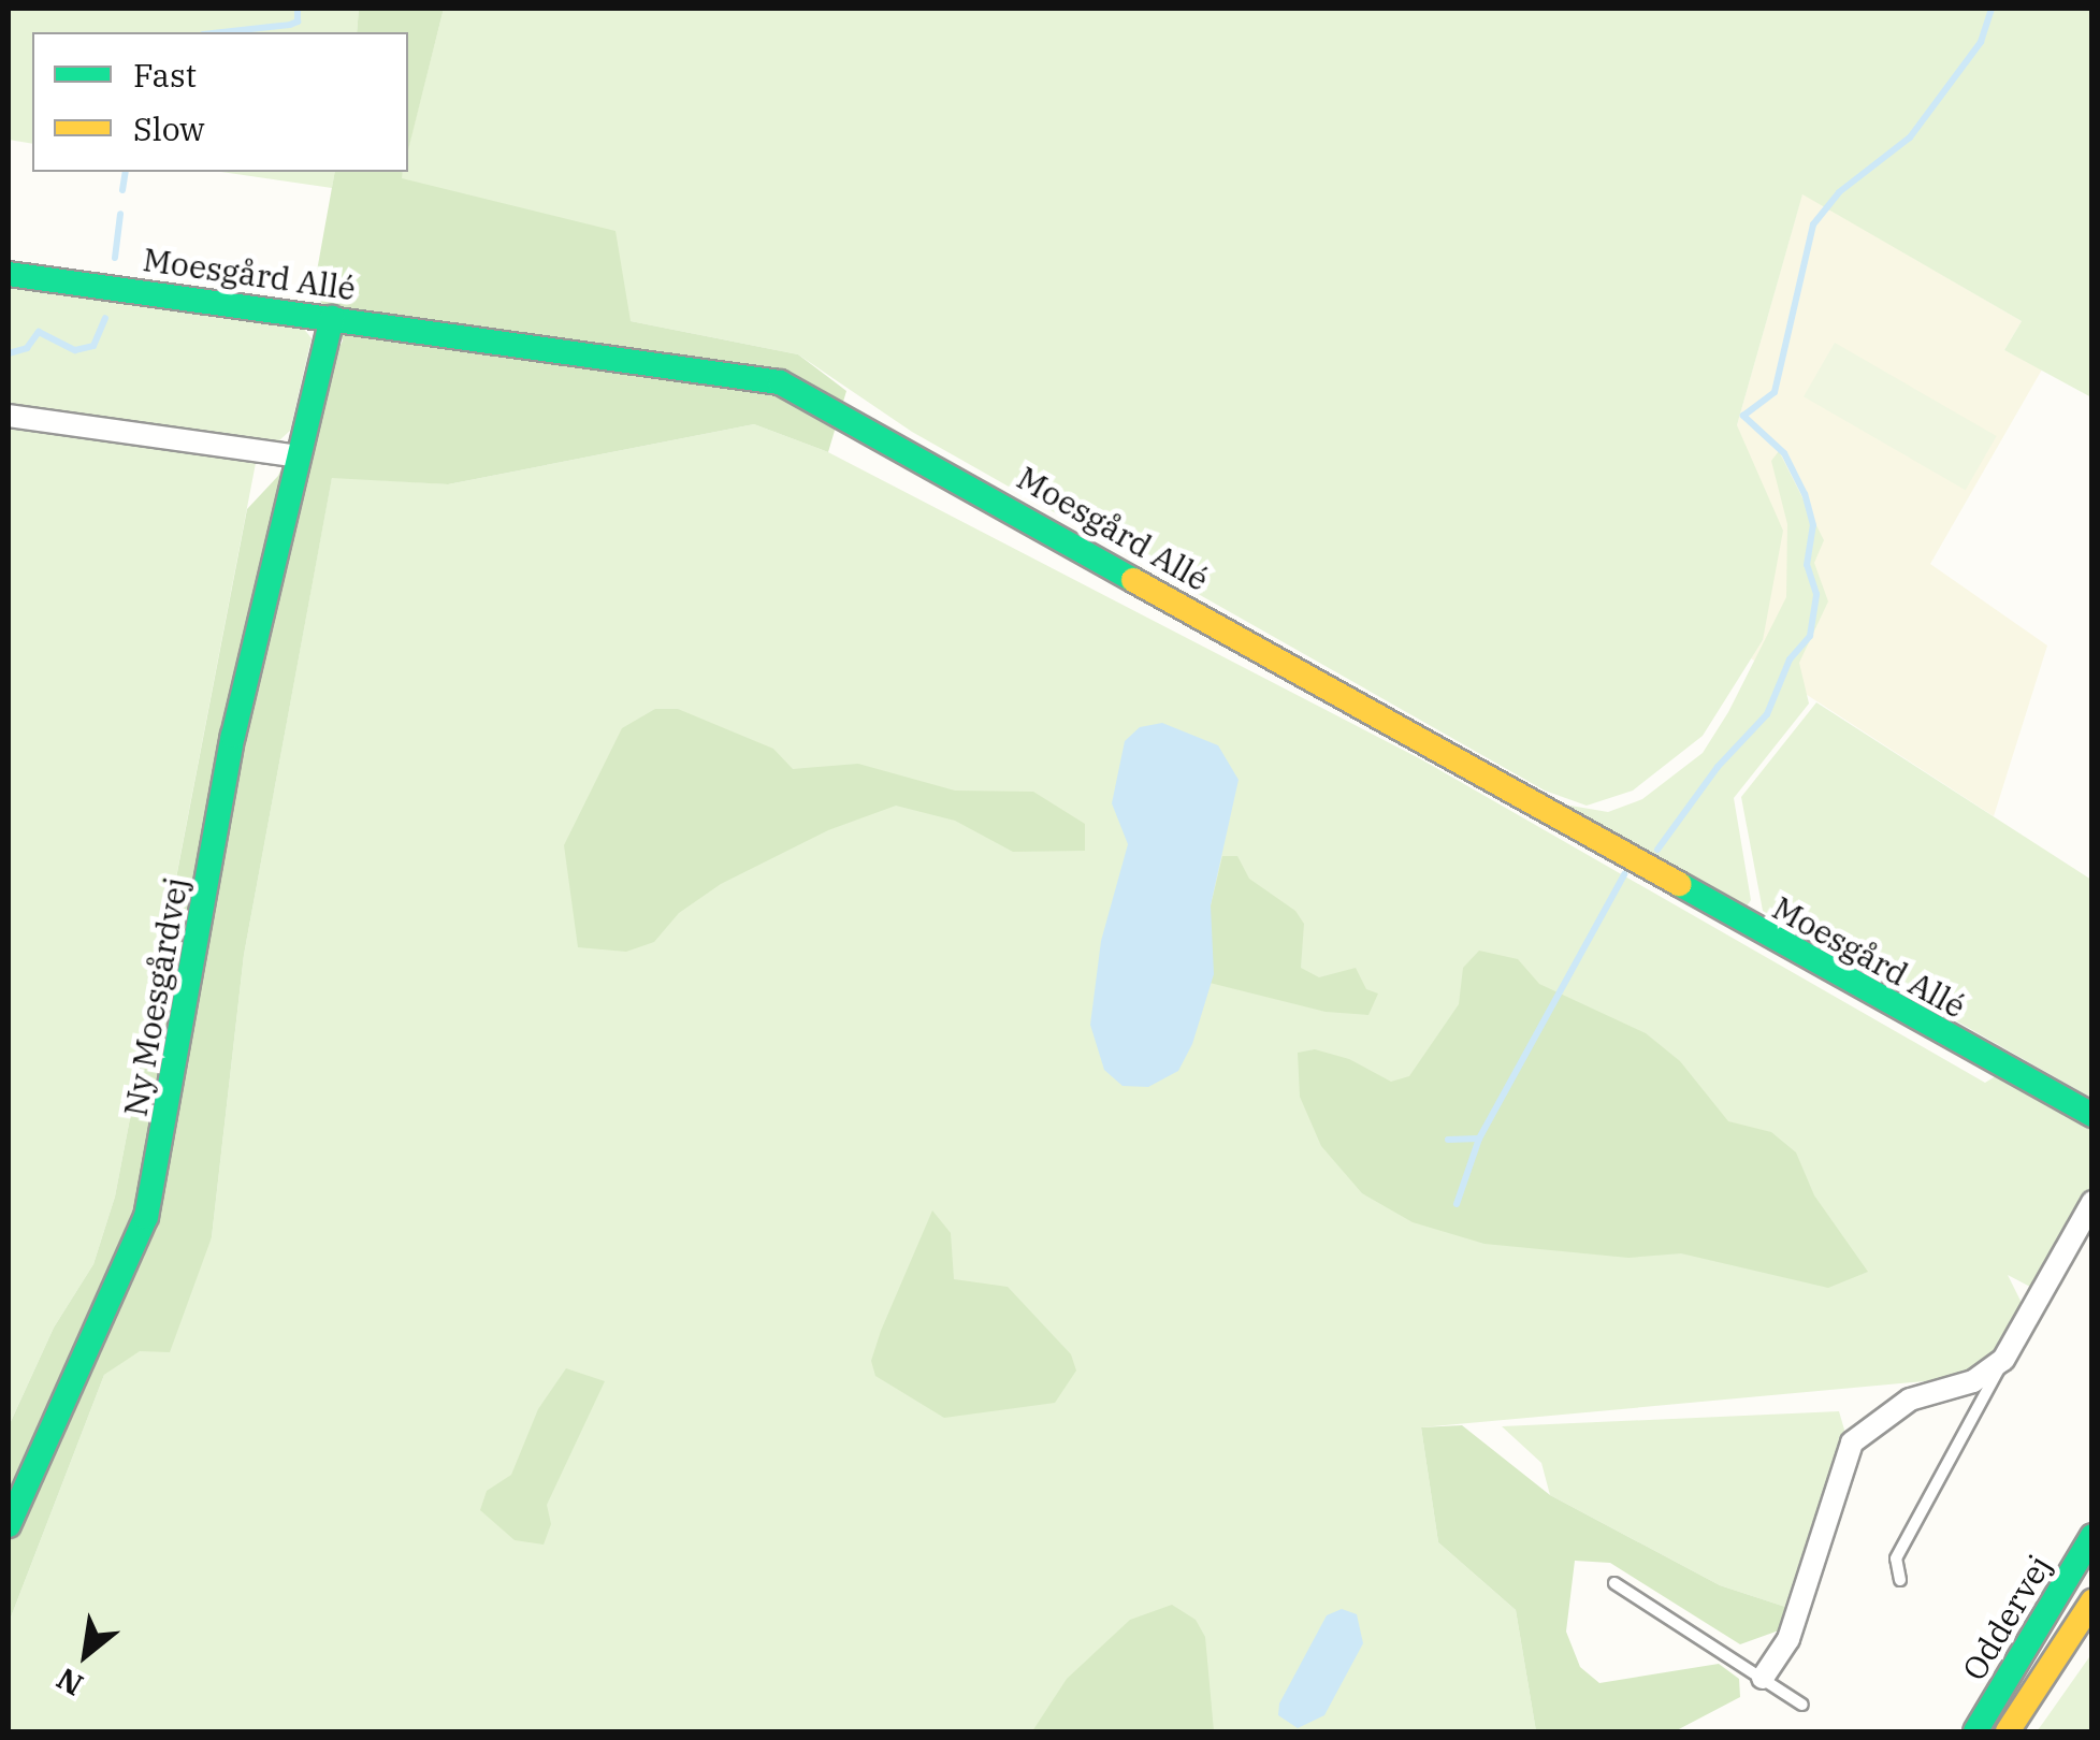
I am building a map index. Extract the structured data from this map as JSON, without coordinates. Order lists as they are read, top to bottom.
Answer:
{
  "streets": {
    "street": ["Moesgård Allé", "Ny Moesgårdvej", "Oddervej"]
  },
  "crossings": [
    ["Moesgård Allé", "Ny Moesgårdvej"]
  ],
  "legend": ["Fast", "Slow"],
  "north": "bottom left"
}
